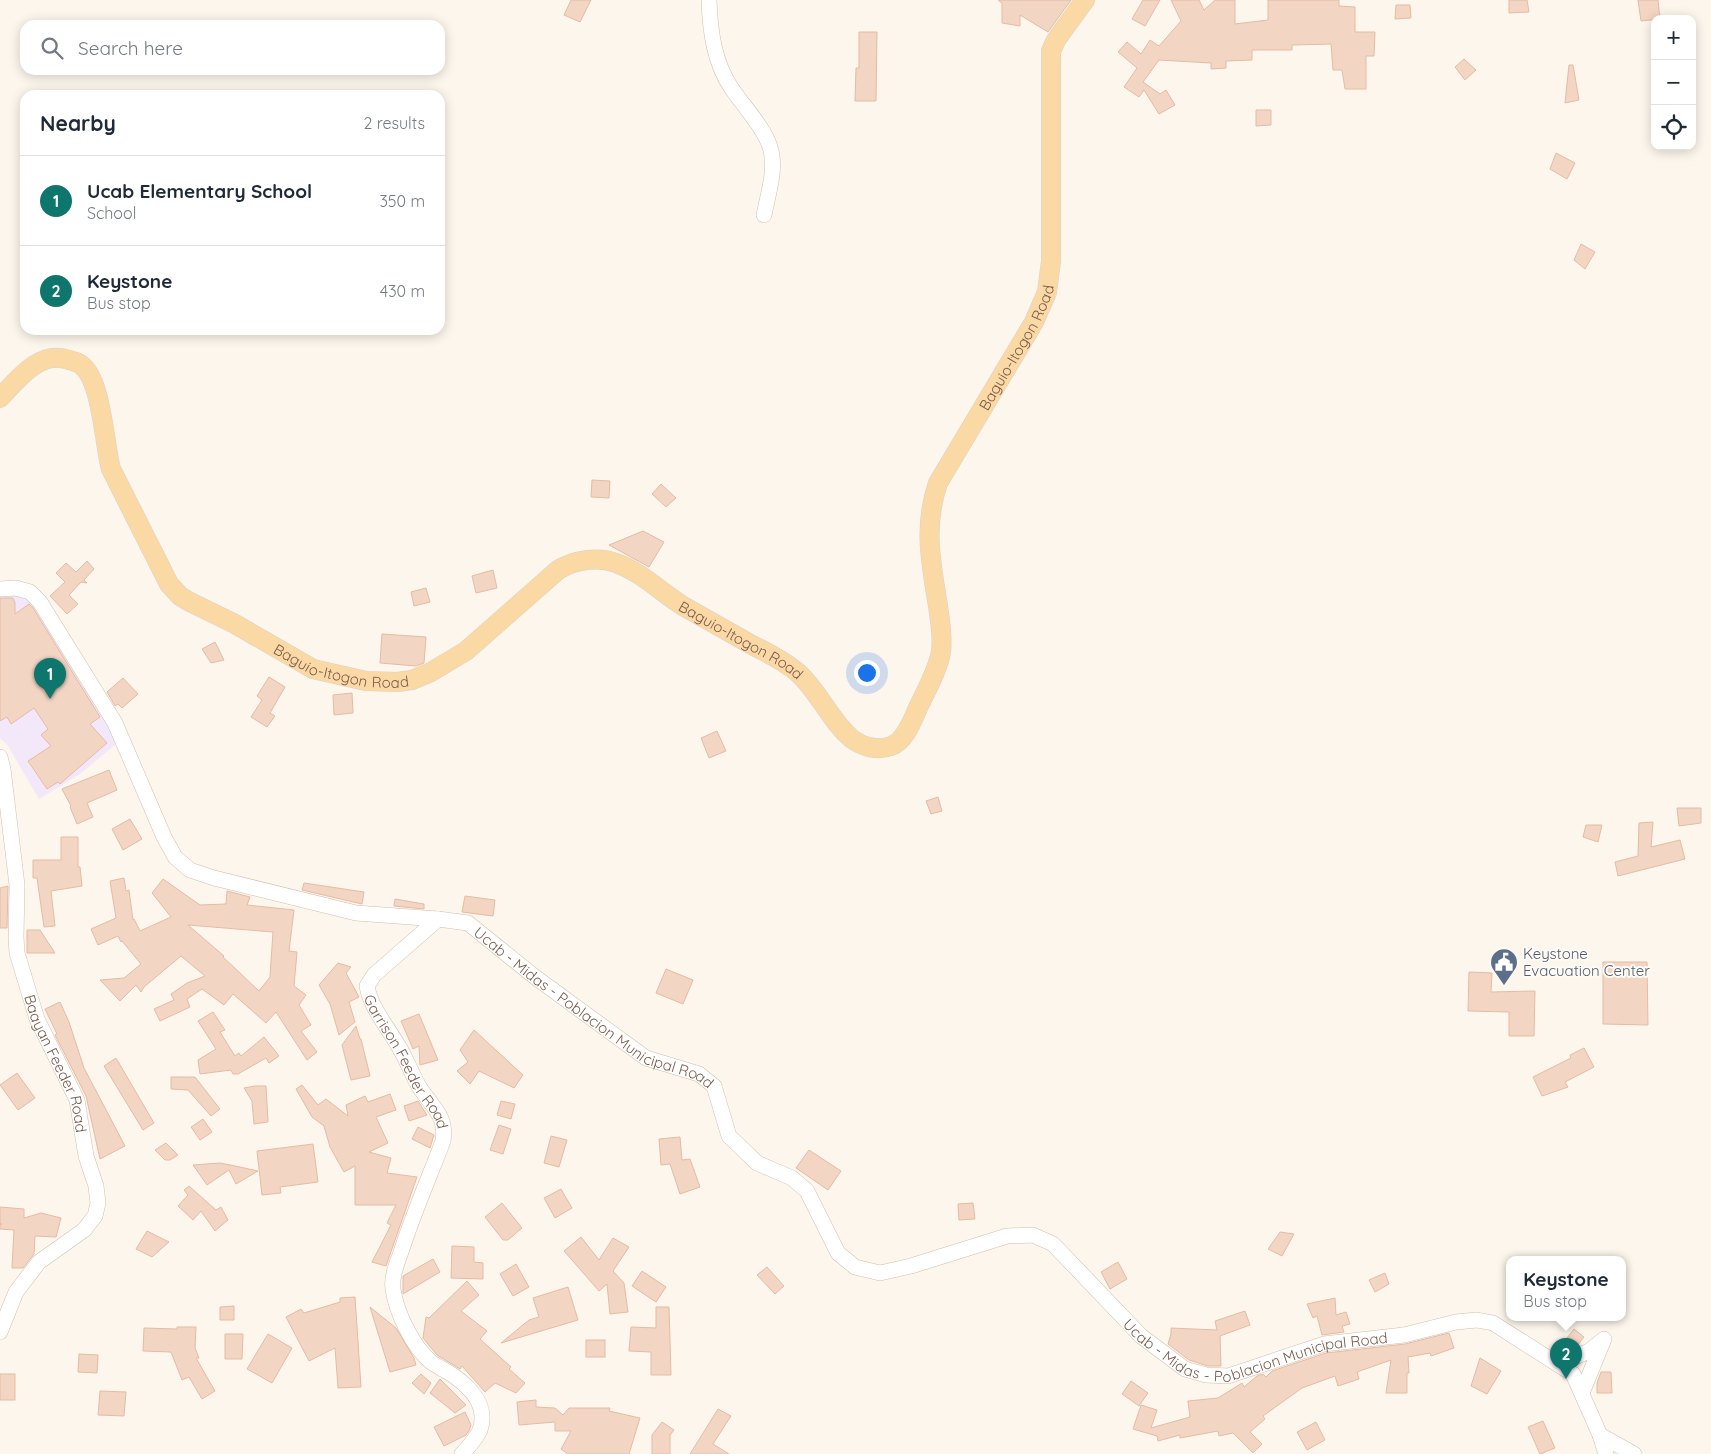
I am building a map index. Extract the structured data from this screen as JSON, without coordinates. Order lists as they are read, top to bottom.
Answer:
{
  "streets": {
    "main road": ["Baguio-Itogon Road"],
    "street": ["Ucab - Midas - Poblacion Municipal Road", "Garrison Feeder Road", "Baayan Feeder Road"]
  },
  "crossings": [
    ["Ucab - Midas - Poblacion Municipal Road", "Garrison Feeder Road"]
  ],
  "places": {
    "public building": ["Keystone Evacuation Center"]
  },
  "page": {
    "map_buttons": ["+", "−"],
    "search": "Search here",
    "heading": ["Nearby", "2 results"],
    "list": [
      {
        "mark": "1",
        "name": "Ucab Elementary School",
        "note": "School",
        "value": "350 m"
      },
      {
        "mark": "2",
        "name": "Keystone",
        "note": "Bus stop",
        "value": "430 m"
      }
    ],
    "pins": ["1", "2"],
    "popup": ["Keystone", "Bus stop"]
  }
}
